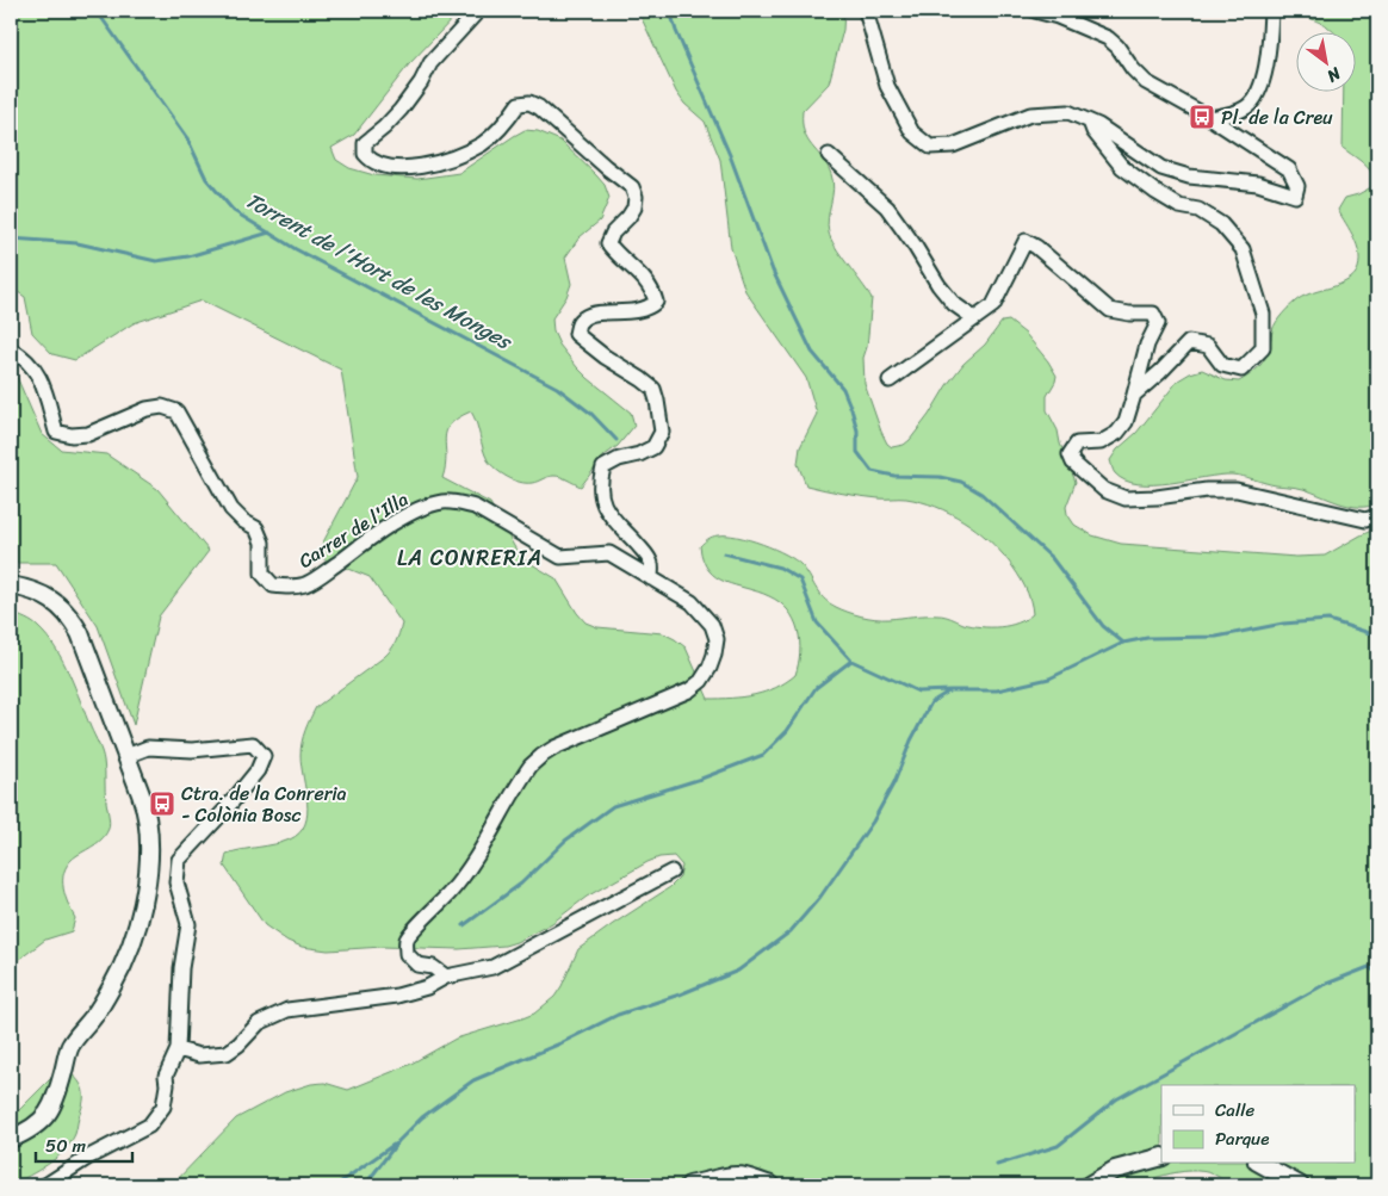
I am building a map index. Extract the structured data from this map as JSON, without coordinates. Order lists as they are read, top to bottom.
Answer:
{
  "streets": {
    "street": ["Carrer de l'Illa"]
  },
  "districts": ["LA CONRERIA"],
  "water": ["Torrent de l'Hort de les Monges"],
  "places": {
    "bus stop": ["Pl. de la Creu", "Ctra. de la Conreria - Colònia Bosc"]
  },
  "legend": ["Calle", "Parque"],
  "scale_bar": "50 m",
  "north": "bottom right"
}
